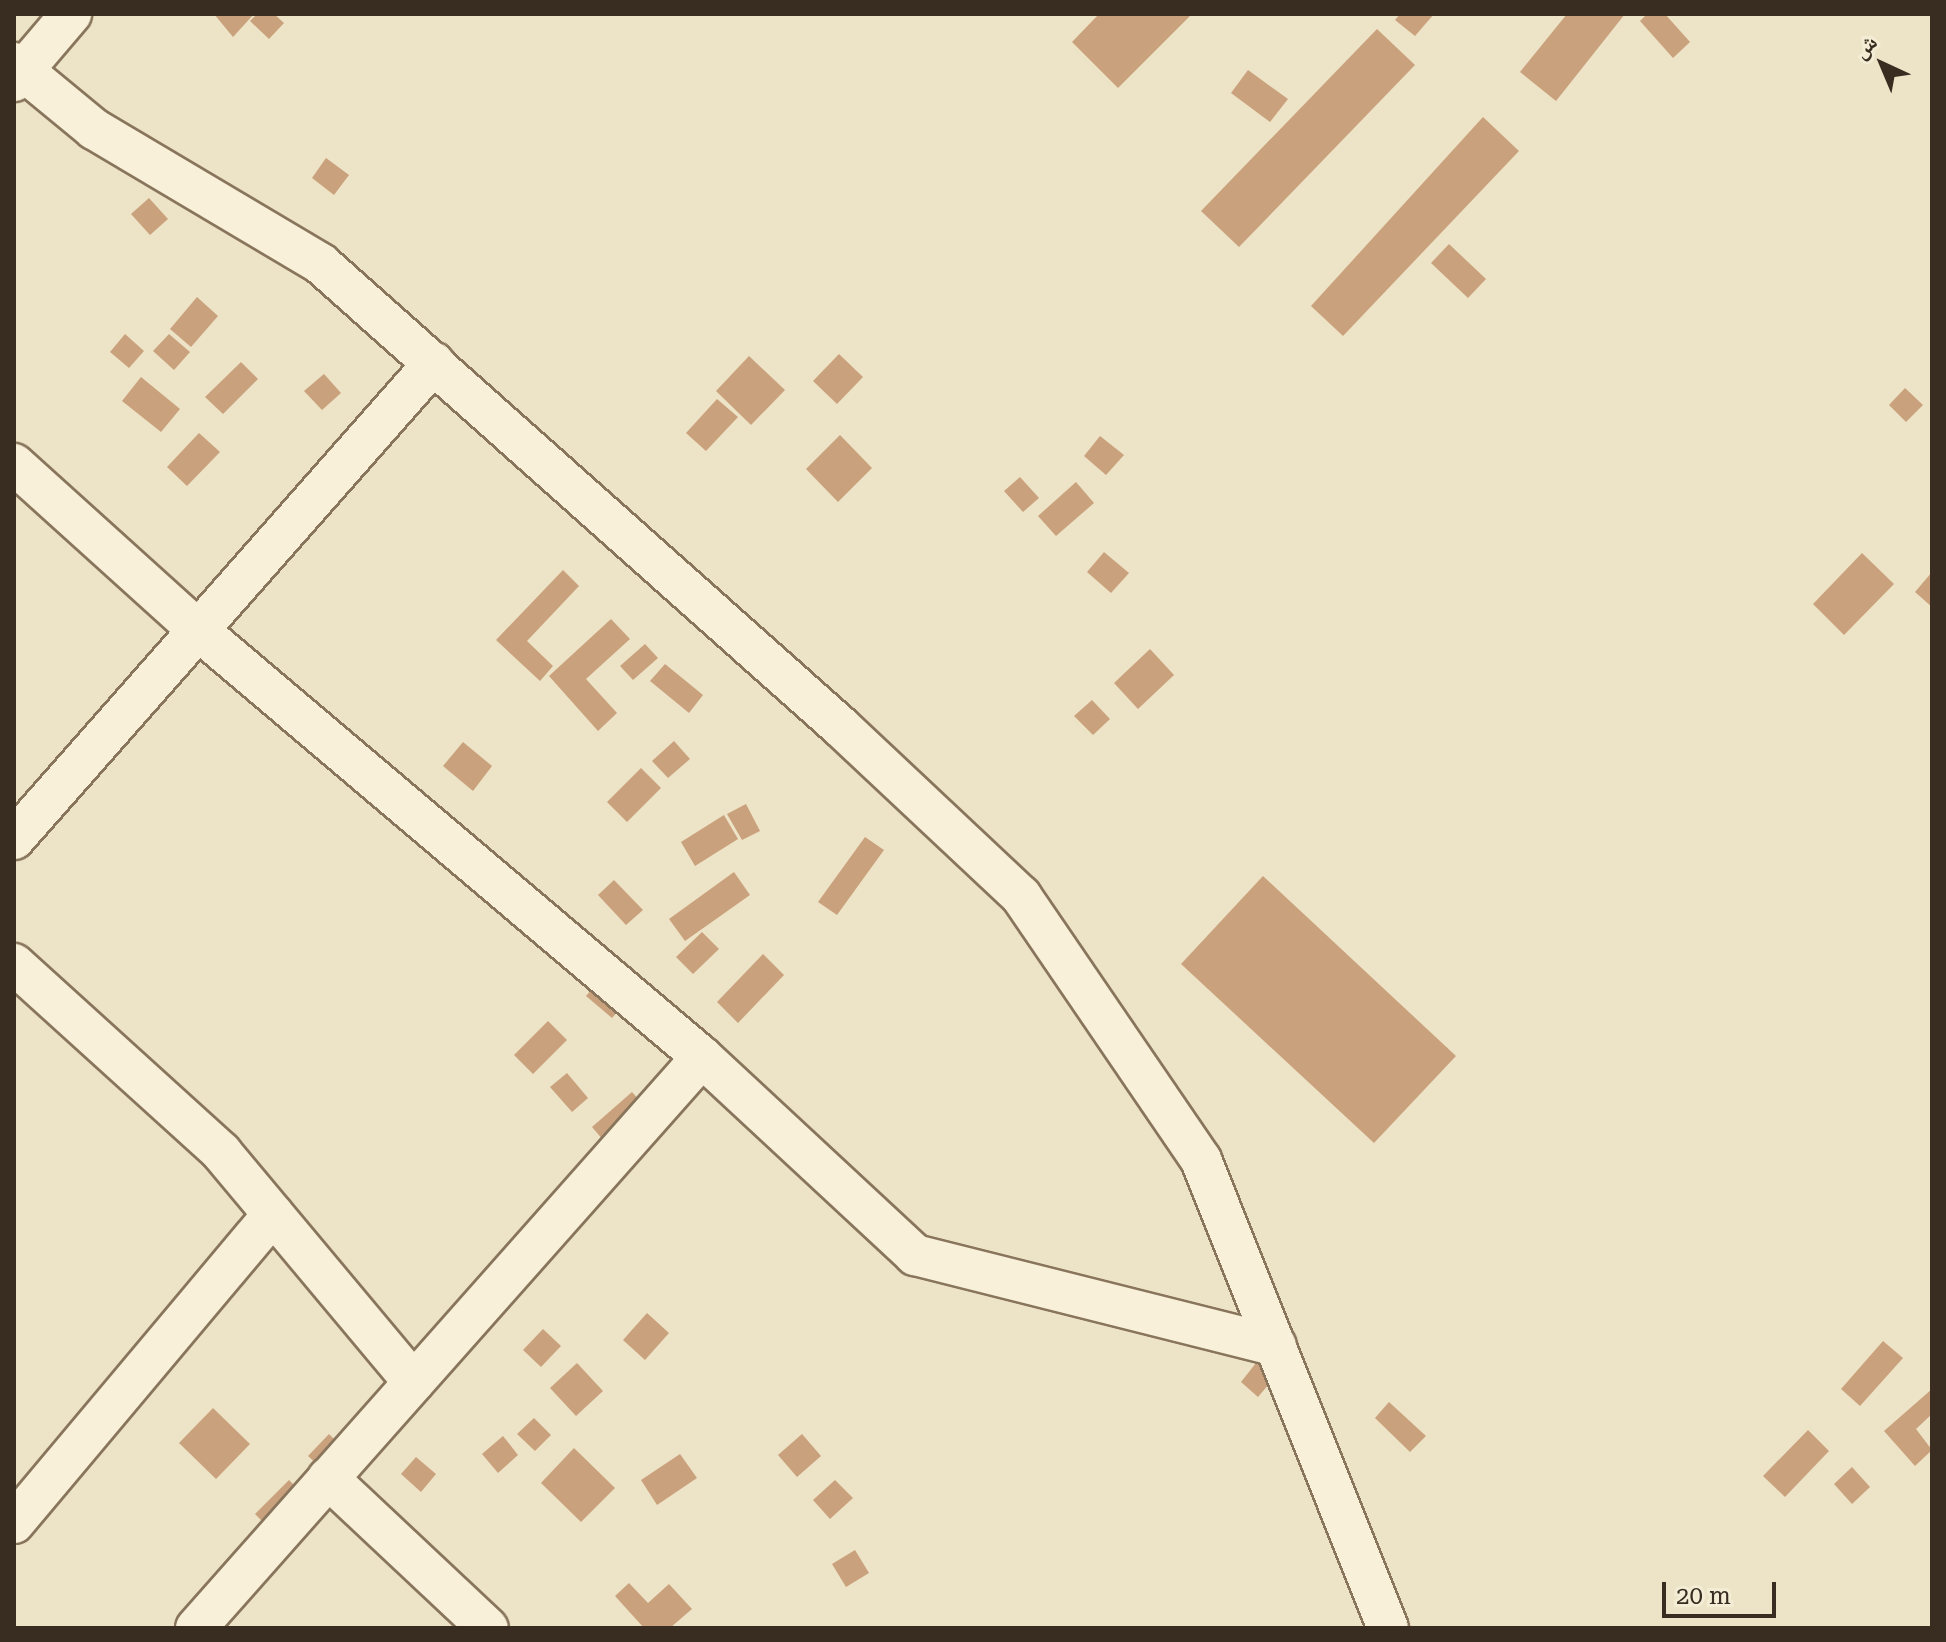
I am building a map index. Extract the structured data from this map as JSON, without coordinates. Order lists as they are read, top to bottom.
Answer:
{
  "scale_bar": "20 m",
  "north": "top left"
}
